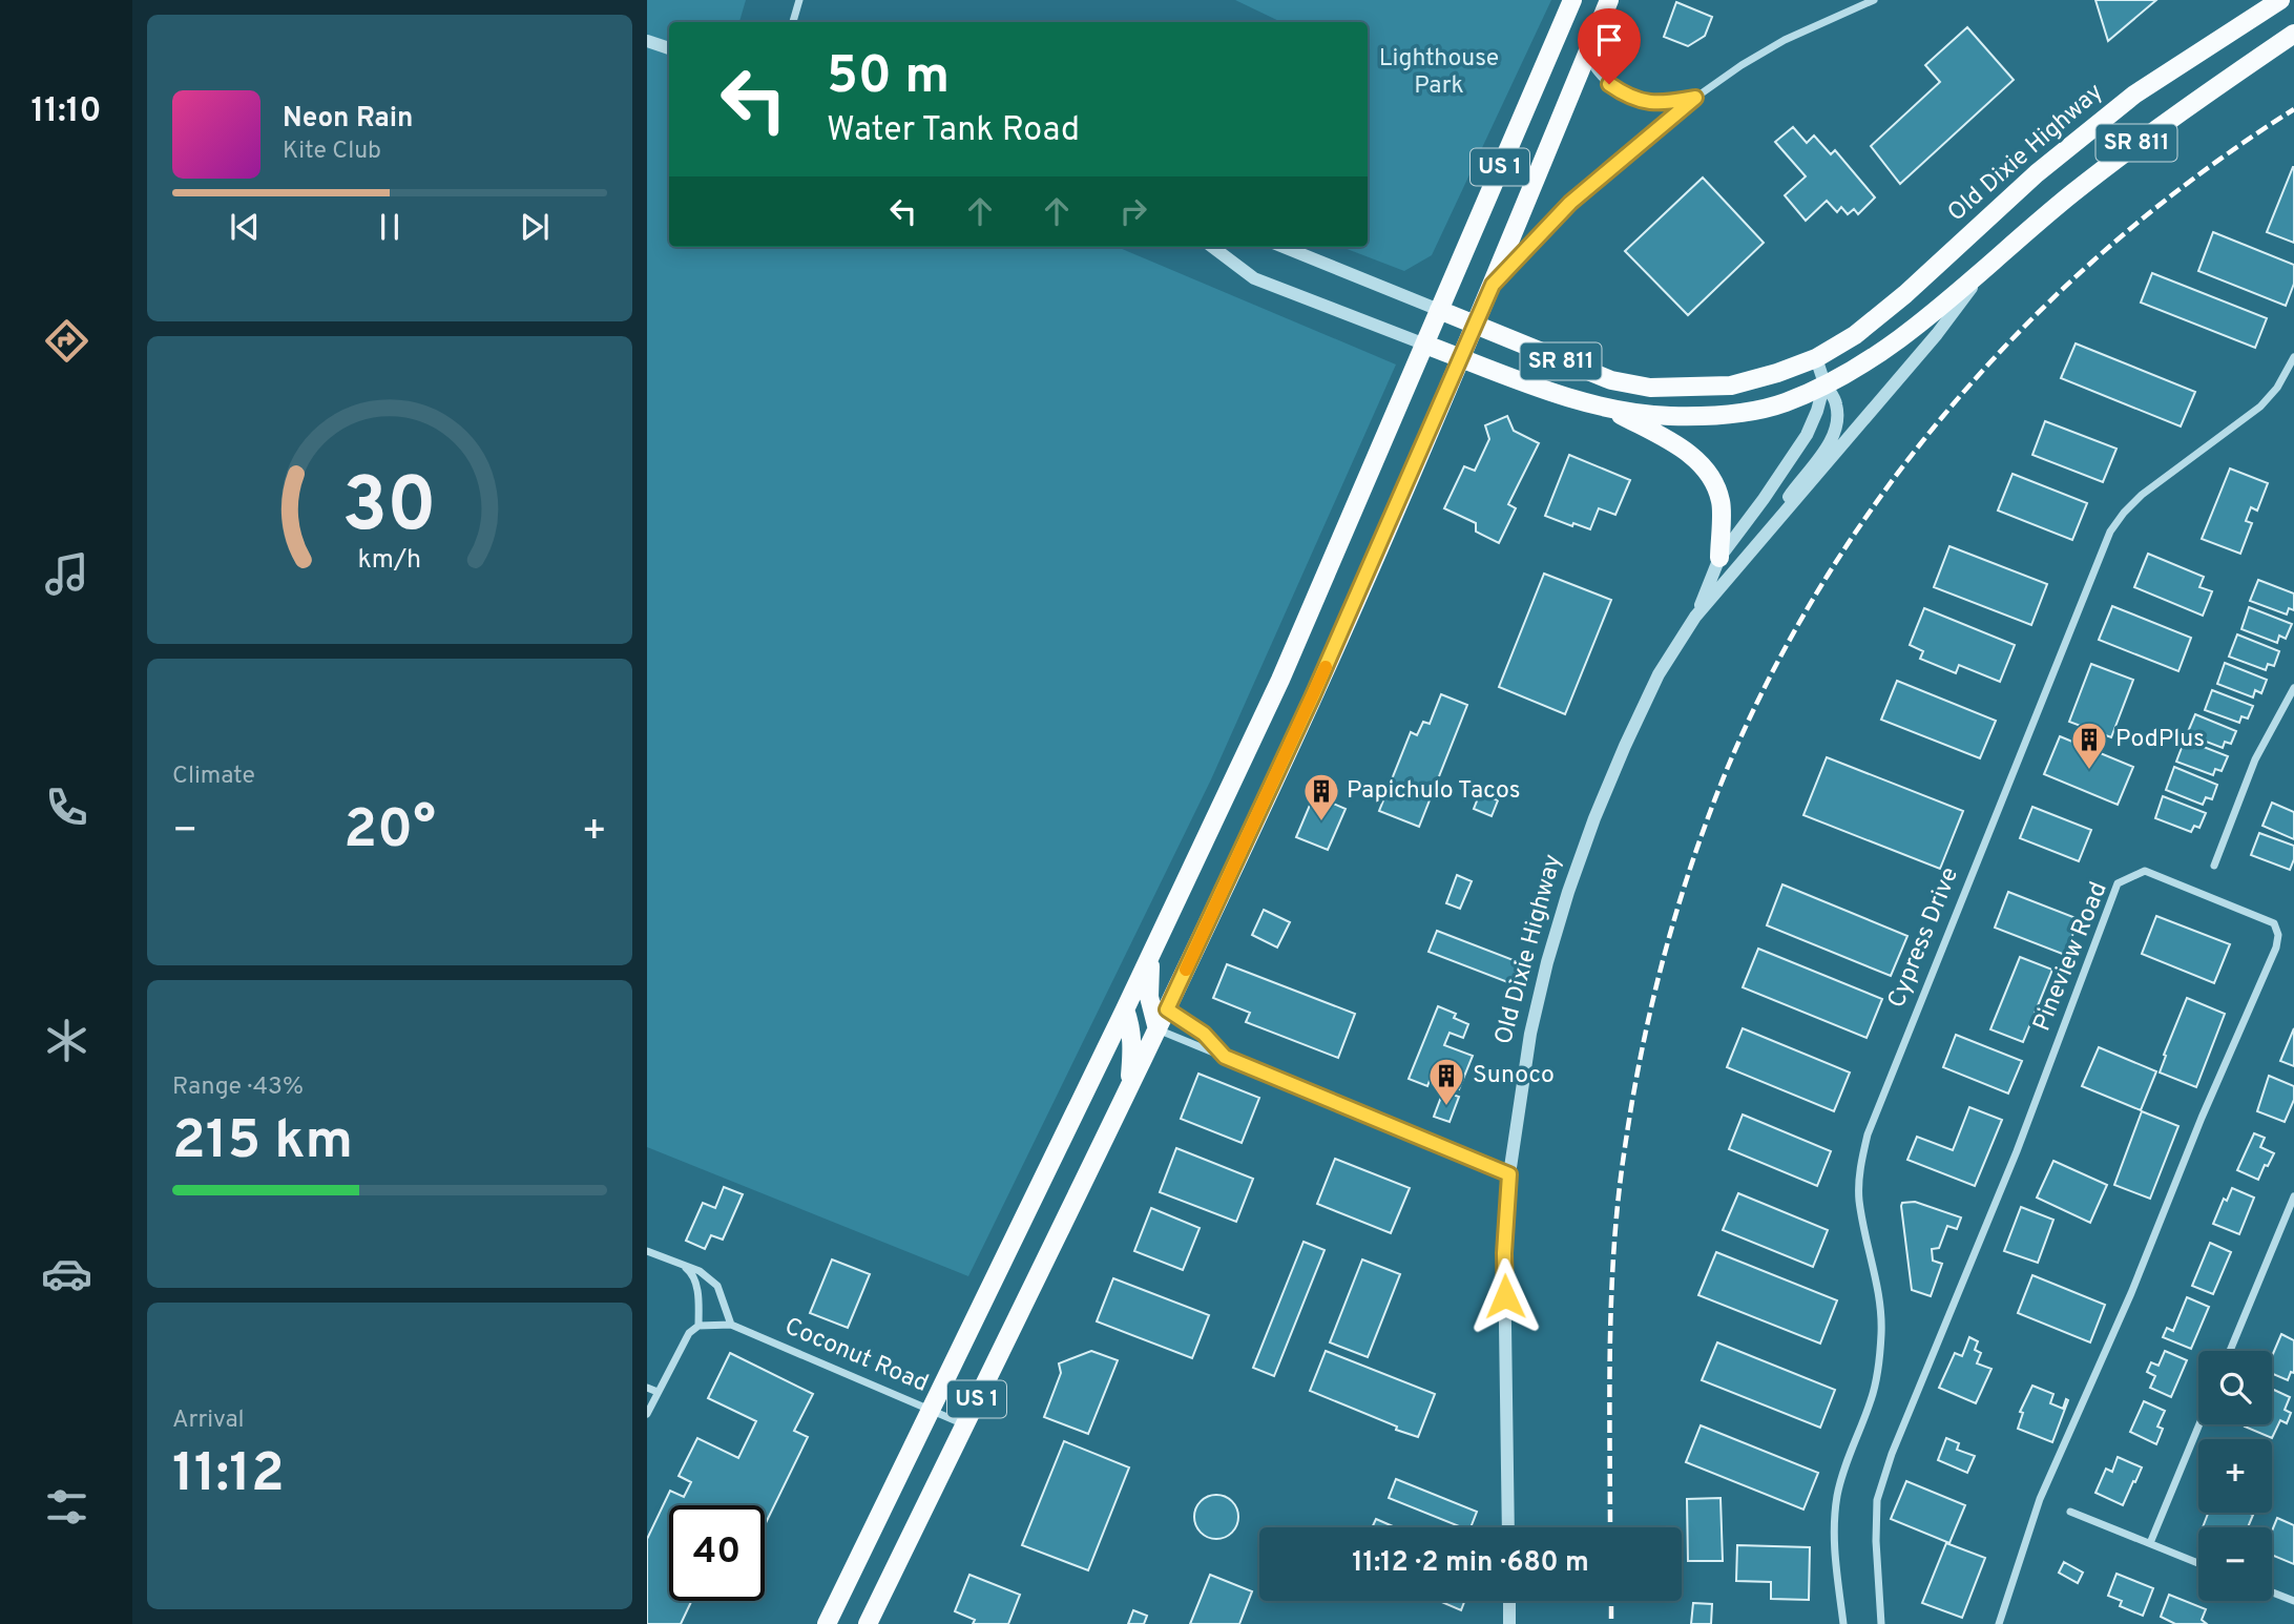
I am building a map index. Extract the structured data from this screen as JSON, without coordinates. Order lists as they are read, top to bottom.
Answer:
{
  "streets": {
    "main road": ["SR 811", "Old Dixie Highway", "US 1"],
    "street": ["Cypress Drive", "Pineview Road", "Coconut Road"]
  },
  "crossings": [
    ["Old Dixie Highway", "US 1"],
    ["US 1", "Coconut Road"]
  ],
  "parks": ["Lighthouse Park"],
  "places": {
    "building": ["PodPlus", "Papichulo Tacos", "Sunoco"]
  },
  "page": {
    "tabs": "11:10",
    "turn": ["50 m", "Water Tank Road"],
    "song": ["Neon Rain", "Kite Club"],
    "tile": [
      "Climate",
      ["Range · 43%", "215 km"],
      ["Arrival", "11:12"]
    ],
    "heat": ["−", "20°", "+"],
    "map_buttons": ["+", "−"],
    "limit": "40",
    "trip": "11:12 · 2 min · 680 m",
    "gauge": ["30", "km/h"]
  }
}
